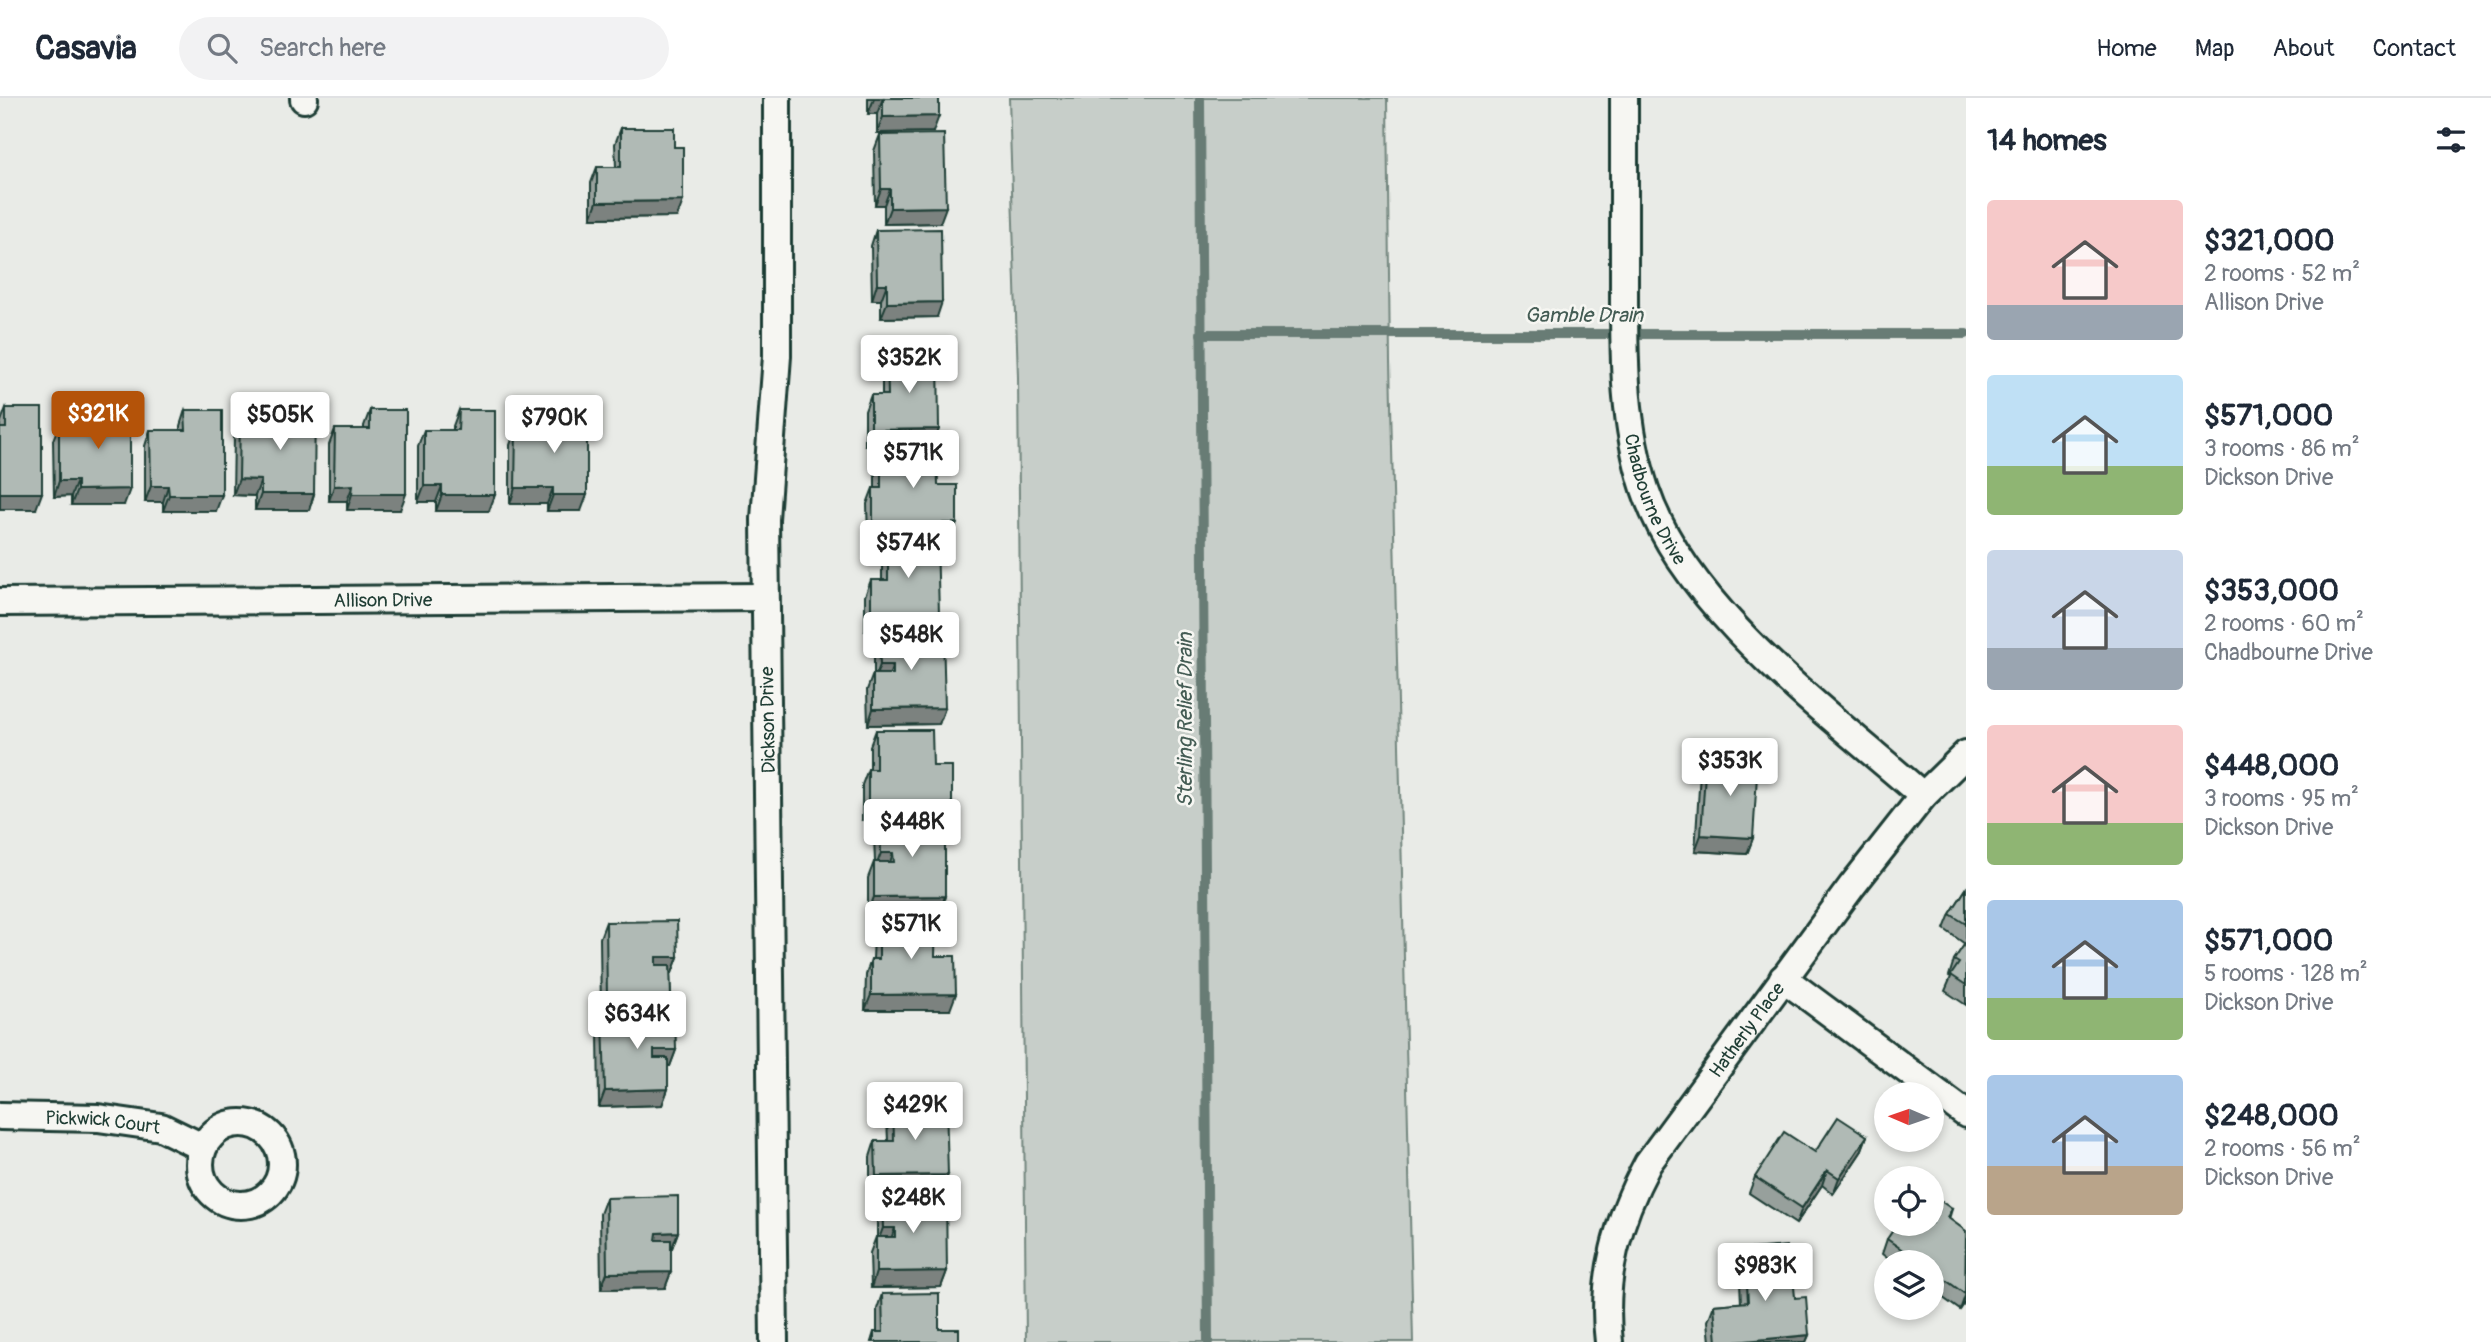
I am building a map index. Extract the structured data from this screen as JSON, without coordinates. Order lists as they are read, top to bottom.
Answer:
{
  "streets": {
    "street": [
      "Chadbourne Drive",
      "Allison Drive",
      "Dickson Drive",
      "Hatherly Place",
      "Pickwick Court"
    ]
  },
  "crossings": [
    ["Chadbourne Drive", "Hatherly Place"],
    ["Allison Drive", "Dickson Drive"]
  ],
  "water": ["Gamble Drain", "Sterling Relief Drain"],
  "north": "left",
  "page": {
    "header": "Casavia",
    "search": "Search here",
    "nav": [
      "Home",
      "Map",
      "About",
      "Contact"
    ],
    "heading": "14 homes",
    "list": [
      {
        "name": "$321,000",
        "note": "2 rooms · 52 m² · Allison Drive"
      },
      {
        "name": "$571,000",
        "note": "3 rooms · 86 m² · Dickson Drive"
      },
      {
        "name": "$353,000",
        "note": "2 rooms · 60 m² · Chadbourne Drive"
      },
      {
        "name": "$448,000",
        "note": "3 rooms · 95 m² · Dickson Drive"
      },
      {
        "name": "$571,000",
        "note": "5 rooms · 128 m² · Dickson Drive"
      },
      {
        "name": "$248,000",
        "note": "2 rooms · 56 m² · Dickson Drive"
      }
    ],
    "price": [
      "$352K",
      "$321K",
      "$505K",
      "$790K",
      "$571K",
      "$574K",
      "$548K",
      "$353K",
      "$448K",
      "$571K",
      "$634K",
      "$429K",
      "$248K",
      "$983K"
    ]
  }
}
